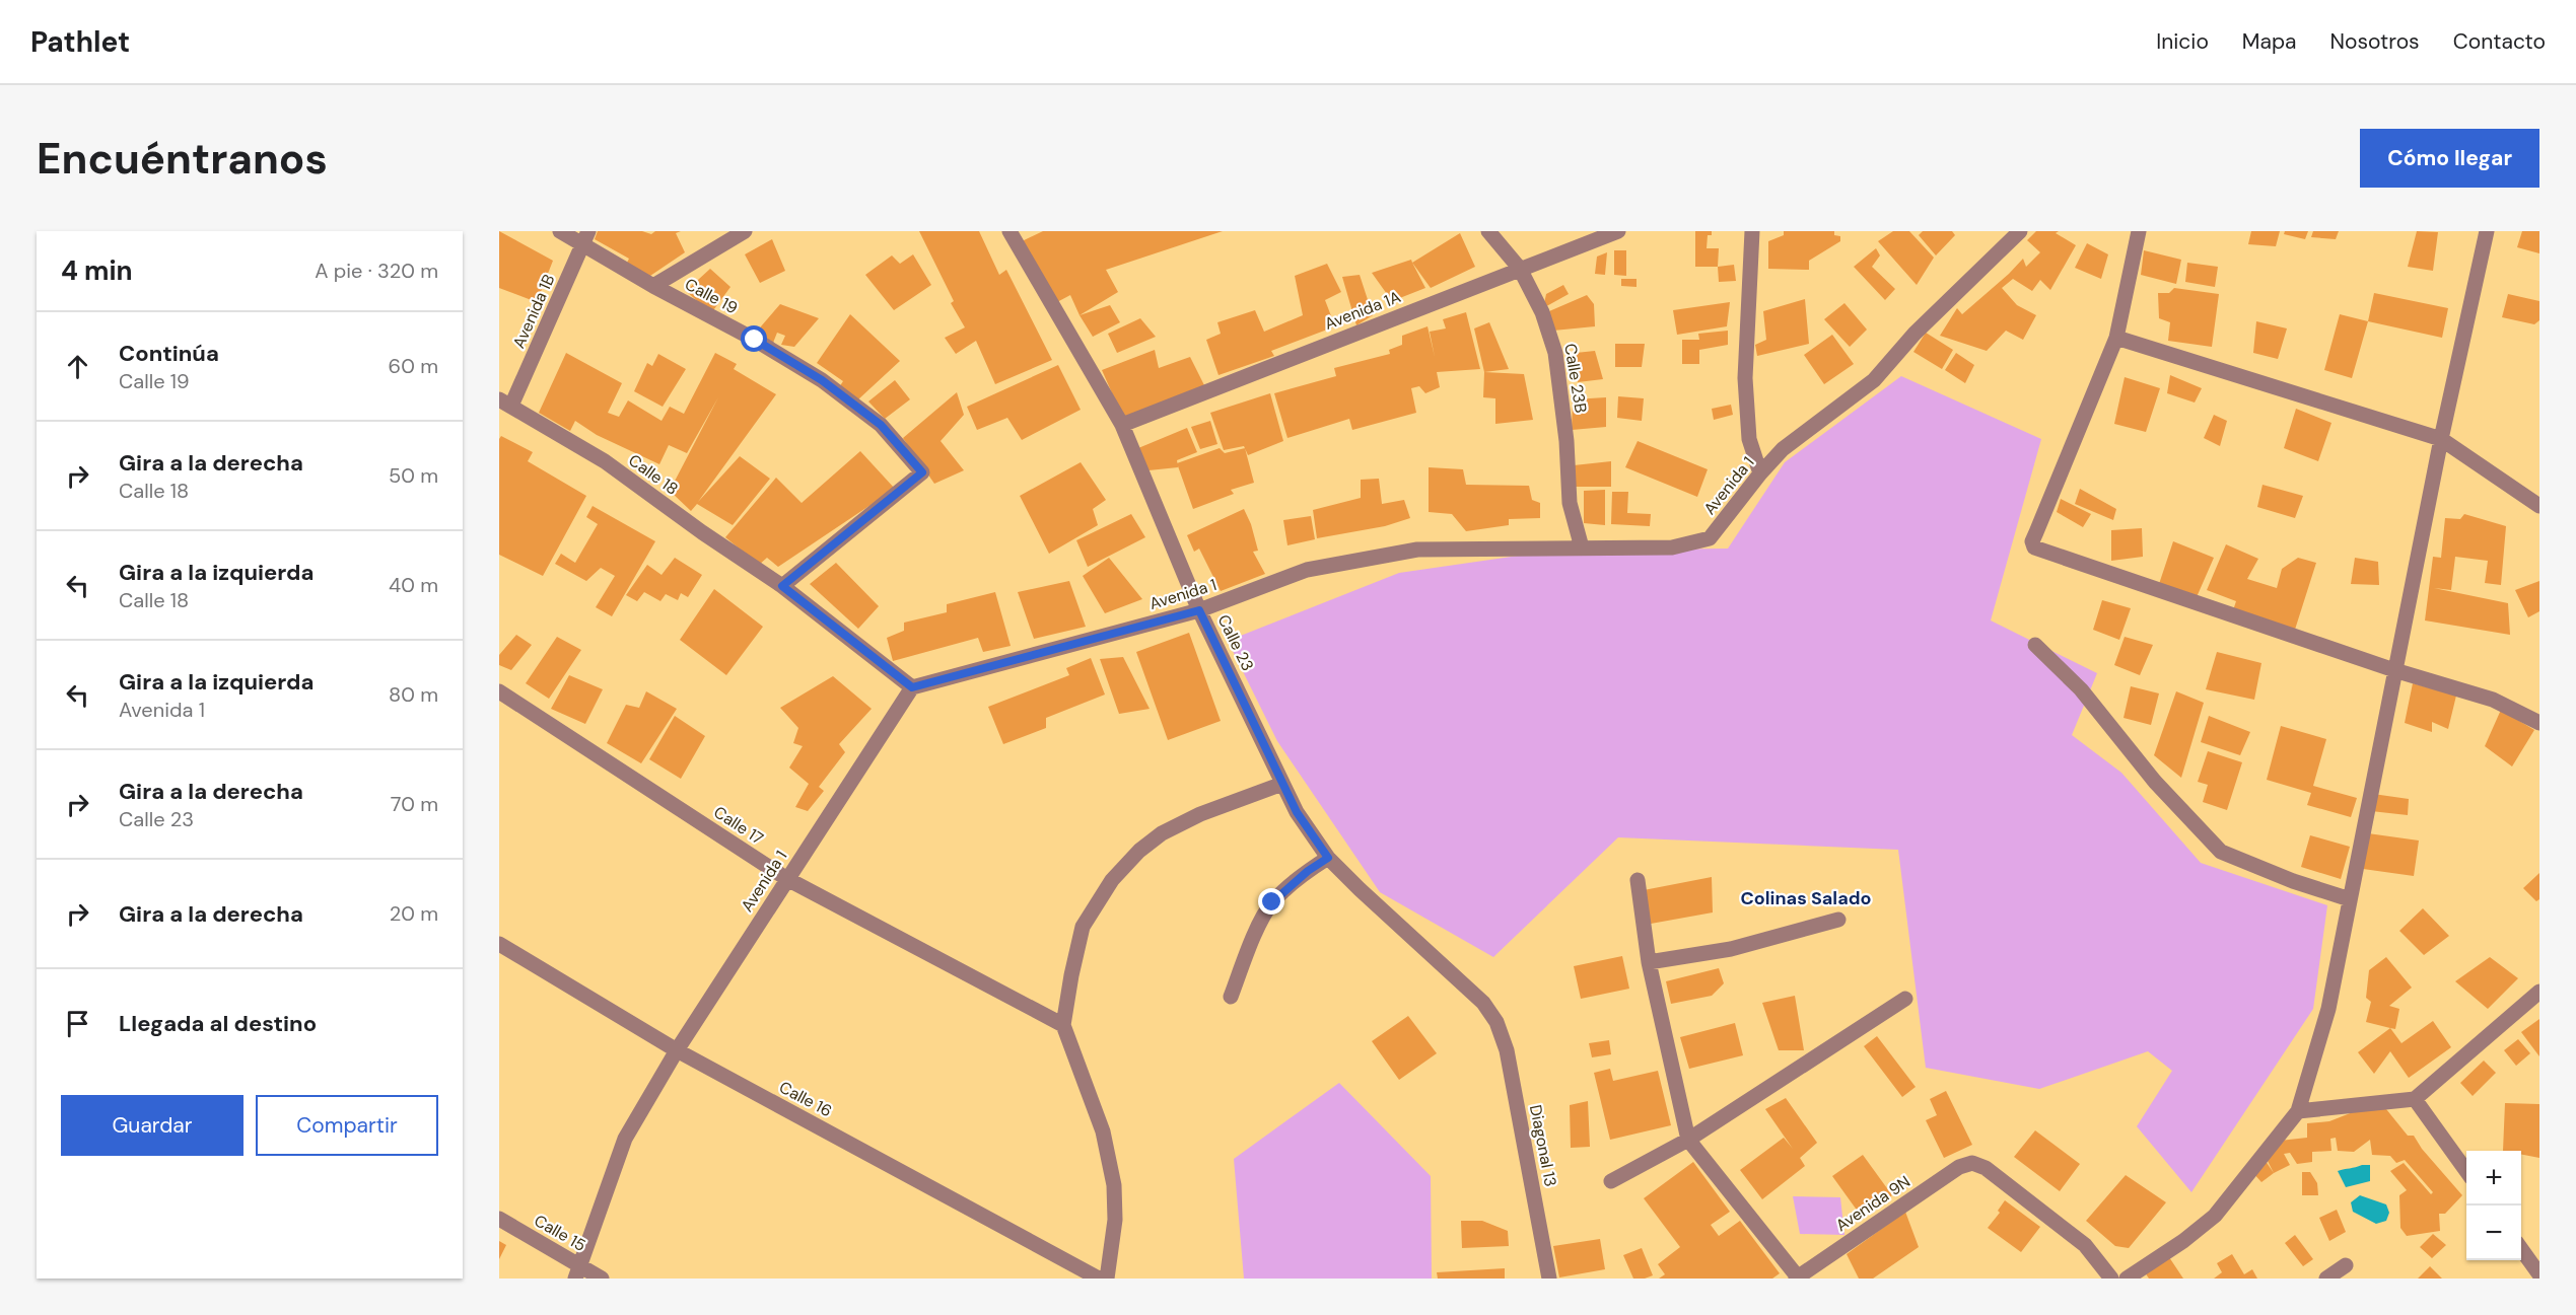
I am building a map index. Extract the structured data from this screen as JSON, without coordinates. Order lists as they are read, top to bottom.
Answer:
{
  "streets": {
    "street": [
      "Calle 19",
      "Avenida 1A",
      "Avenida 1B",
      "Calle 23B",
      "Calle 18",
      "Avenida 1",
      "Calle 23",
      "Calle 17",
      "Calle 16",
      "Diagonal 13",
      "Avenida 9N",
      "Calle 15"
    ]
  },
  "crossings": [
    ["Calle 19", "Avenida 1B"],
    ["Calle 19", "Calle 18"],
    ["Avenida 1A", "Calle 23B"],
    ["Avenida 1A", "Calle 23"],
    ["Avenida 1B", "Calle 18"],
    ["Calle 23B", "Avenida 1"],
    ["Calle 18", "Avenida 1"],
    ["Avenida 1", "Calle 23"],
    ["Avenida 1", "Calle 17"],
    ["Avenida 1", "Calle 16"],
    ["Avenida 1", "Calle 15"],
    ["Calle 23", "Diagonal 13"]
  ],
  "districts": ["Colinas Salado"],
  "page": {
    "header": "Pathlet",
    "nav": [
      "Inicio",
      "Mapa",
      "Nosotros",
      "Contacto"
    ],
    "buttons": [
      "Cómo llegar",
      ["Guardar", "Compartir"]
    ],
    "title": "Encuéntranos",
    "heading": ["4 min", "A pie · 320 m"],
    "list": [
      ["Continúa", "Calle 19", "60 m"],
      ["Gira a la derecha", "Calle 18", "50 m"],
      ["Gira a la izquierda", "Calle 18", "40 m"],
      ["Gira a la izquierda", "Avenida 1", "80 m"],
      ["Gira a la derecha", "Calle 23", "70 m"],
      ["Gira a la derecha", "20 m"],
      "Llegada al destino"
    ],
    "map_buttons": ["+", "−"]
  }
}
